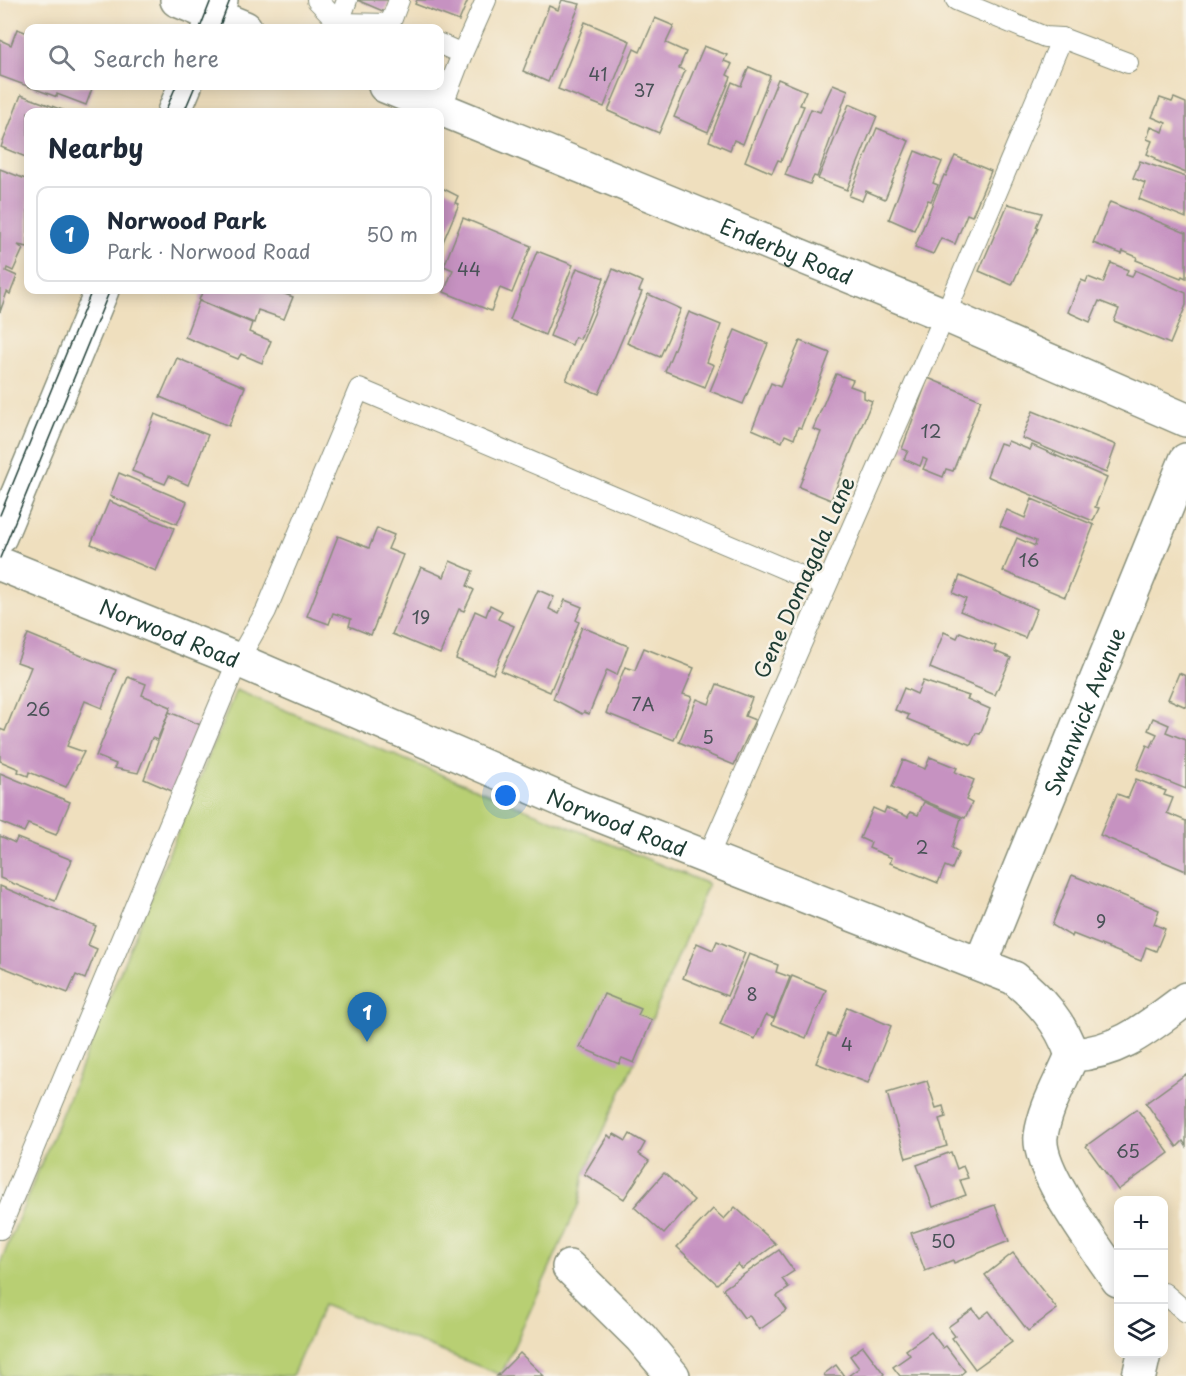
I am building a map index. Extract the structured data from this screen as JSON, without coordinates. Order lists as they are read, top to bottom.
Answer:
{
  "streets": {
    "street": ["Enderby Road", "Norwood Road", "Swanwick Avenue"],
    "lane": ["Gene Domagala Lane"]
  },
  "crossings": [
    ["Enderby Road", "Gene Domagala Lane"],
    ["Gene Domagala Lane", "Norwood Road"],
    ["Norwood Road", "Swanwick Avenue"]
  ],
  "house_numbers": [
    "41",
    "37",
    "44",
    "12",
    "16",
    "19",
    "7A",
    "26",
    "5",
    "2",
    "9",
    "8",
    "4",
    "65",
    "50"
  ],
  "page": {
    "search": "Search here",
    "heading": "Nearby",
    "list": [
      {
        "mark": "1",
        "name": "Norwood Park",
        "note": "Park · Norwood Road",
        "value": "50 m"
      }
    ],
    "pins": "1",
    "map_buttons": ["+", "−"]
  }
}
